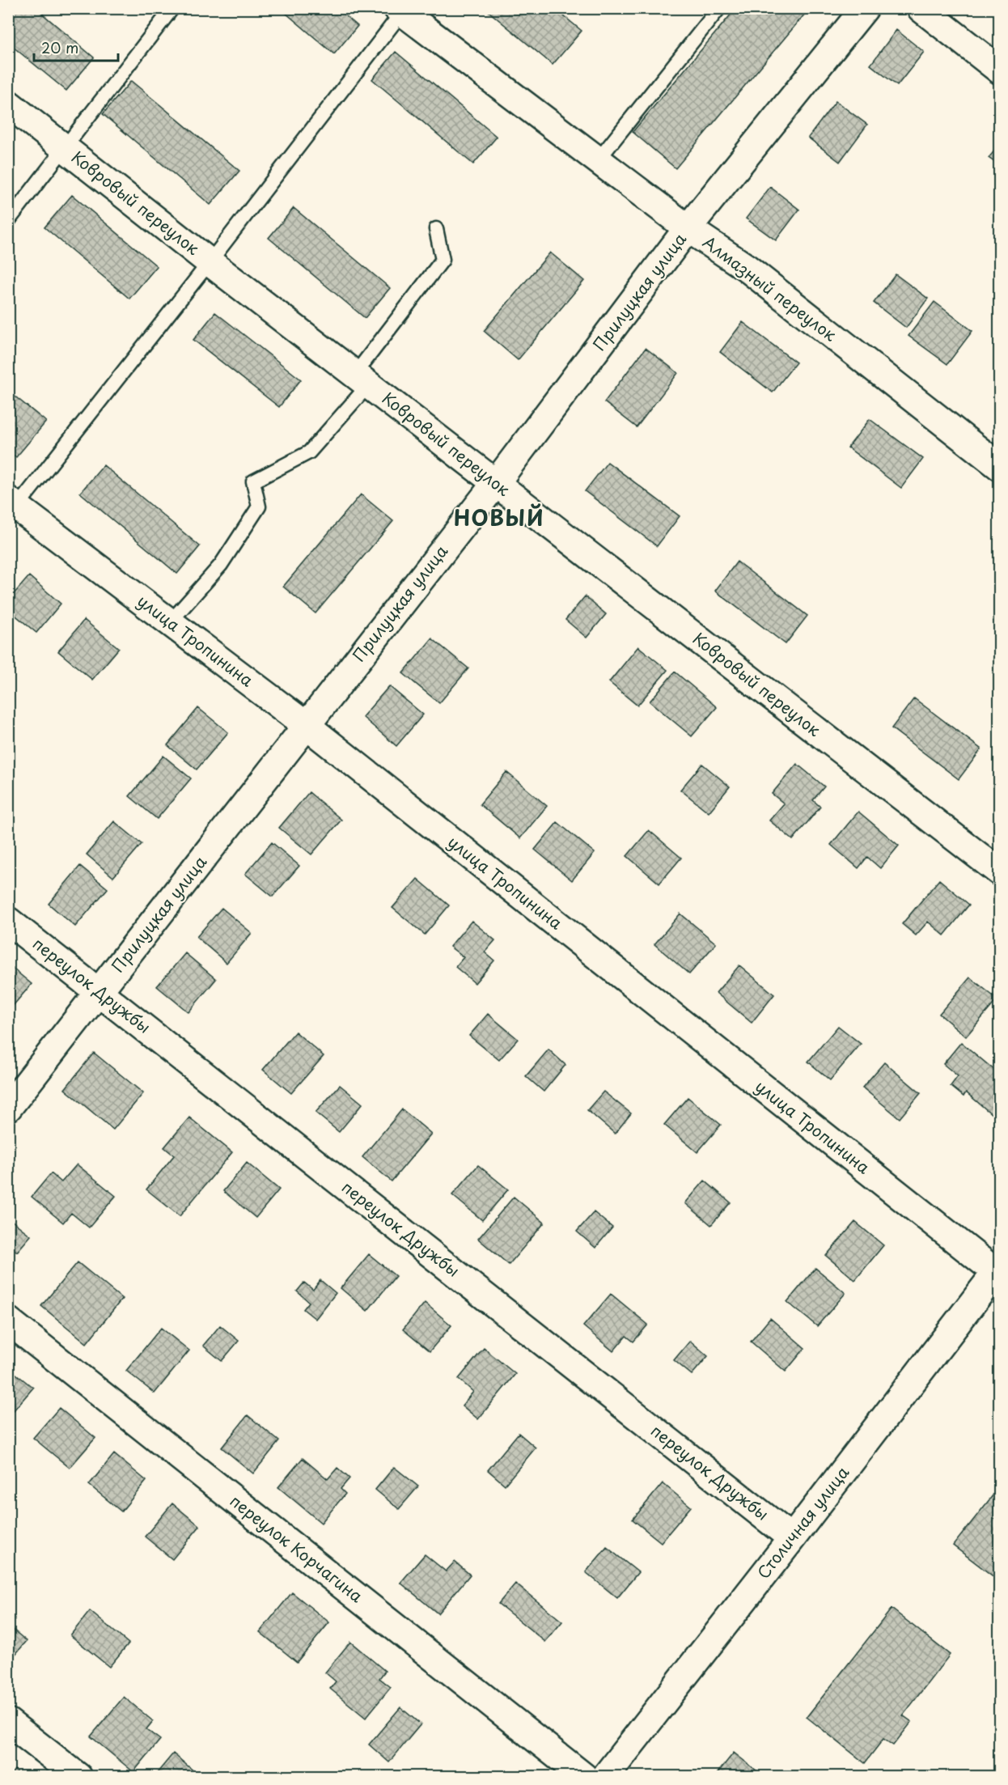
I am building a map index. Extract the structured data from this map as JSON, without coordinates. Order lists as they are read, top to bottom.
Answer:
{
  "streets": {
    "street": [
      "Ковровый переулок",
      "Алмазный переулок",
      "Прилуцкая улица",
      "улица Тропинина",
      "переулок Дружбы",
      "Столичная улица",
      "переулок Корчагина"
    ]
  },
  "crossings": [
    ["Ковровый переулок", "Прилуцкая улица"],
    ["Алмазный переулок", "Прилуцкая улица"],
    ["Прилуцкая улица", "улица Тропинина"],
    ["Прилуцкая улица", "переулок Дружбы"],
    ["улица Тропинина", "Столичная улица"],
    ["переулок Дружбы", "Столичная улица"]
  ],
  "districts": ["НОВЫЙ"],
  "scale_bar": "20 m"
}
